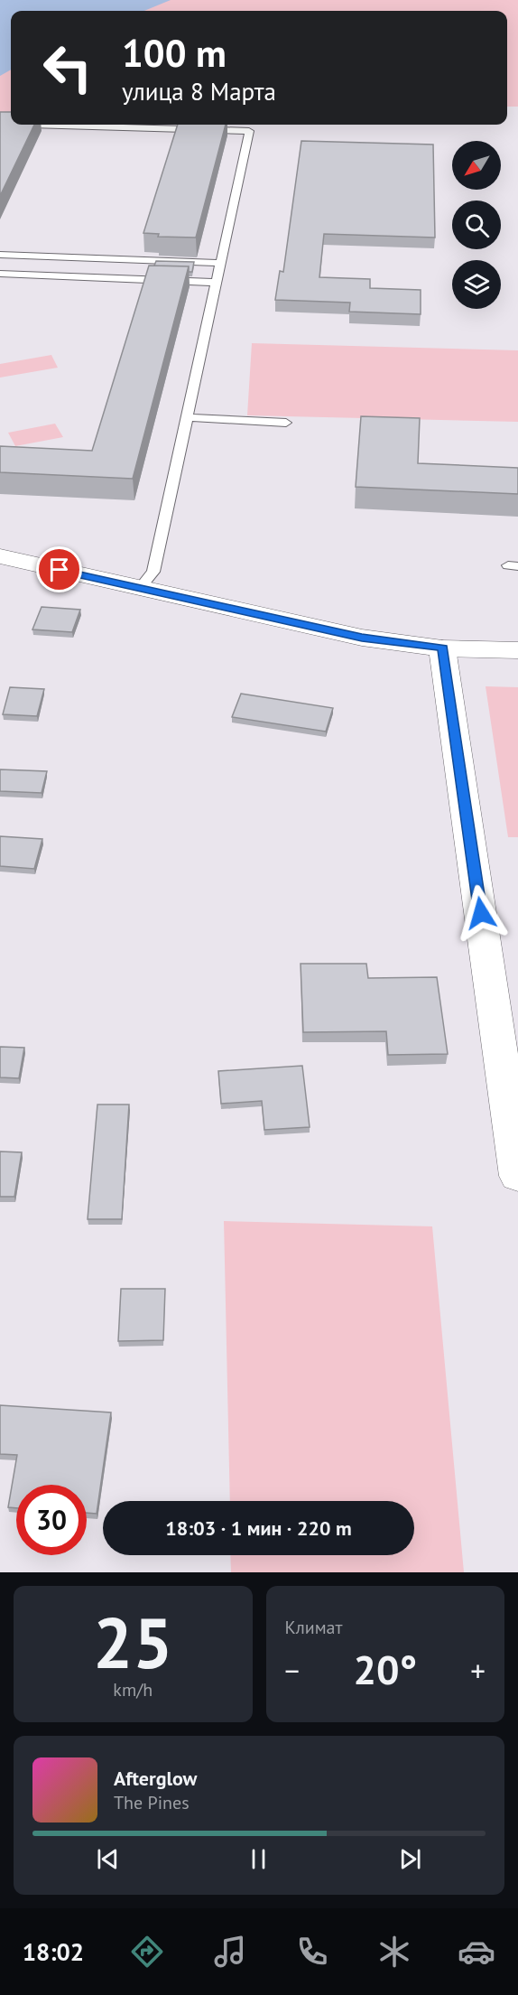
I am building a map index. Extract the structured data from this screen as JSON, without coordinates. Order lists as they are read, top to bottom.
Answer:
{
  "north": "bottom left",
  "page": {
    "turn": ["100 m", "улица 8 Марта"],
    "limit": "30",
    "trip": "18:03 · 1 мин · 220 m",
    "tile": [
      ["25", "km/h"],
      "Климат"
    ],
    "heat": ["−", "20°", "+"],
    "song": ["Afterglow", "The Pines"],
    "tabs": "18:02"
  }
}
